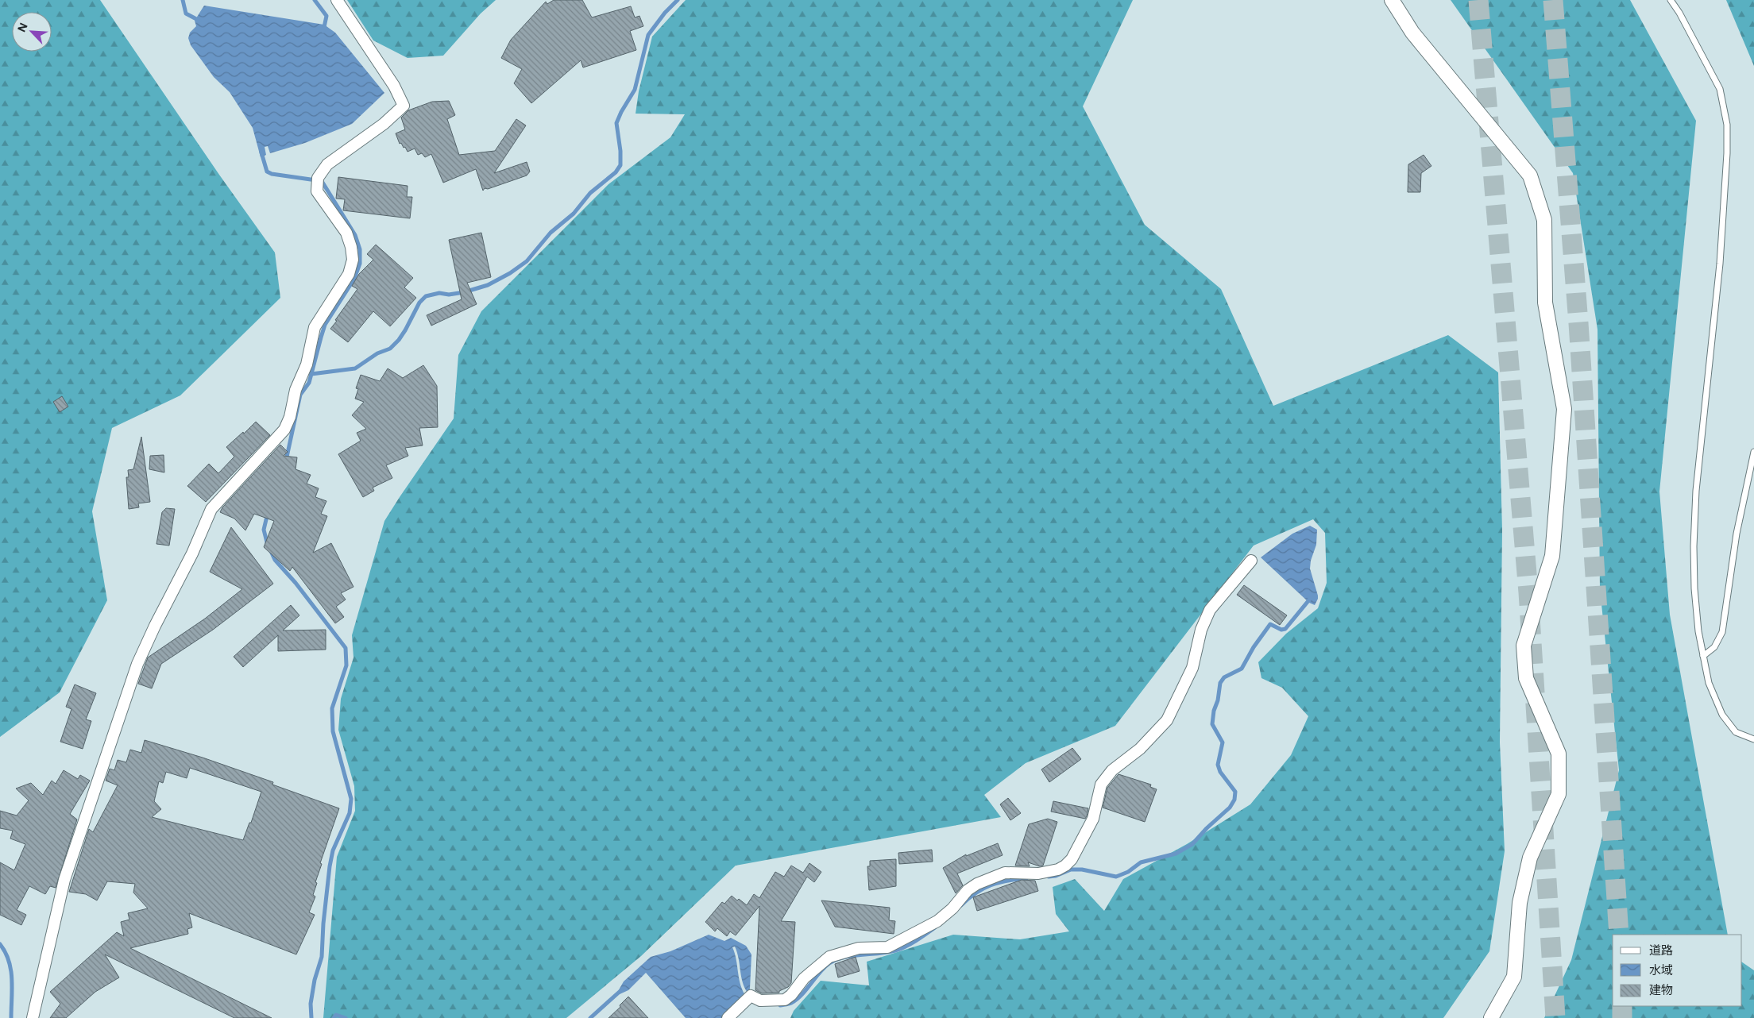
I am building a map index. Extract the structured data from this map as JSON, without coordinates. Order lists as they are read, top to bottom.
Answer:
{
  "legend": ["道路", "水域", "建物"],
  "north": "top left"
}
